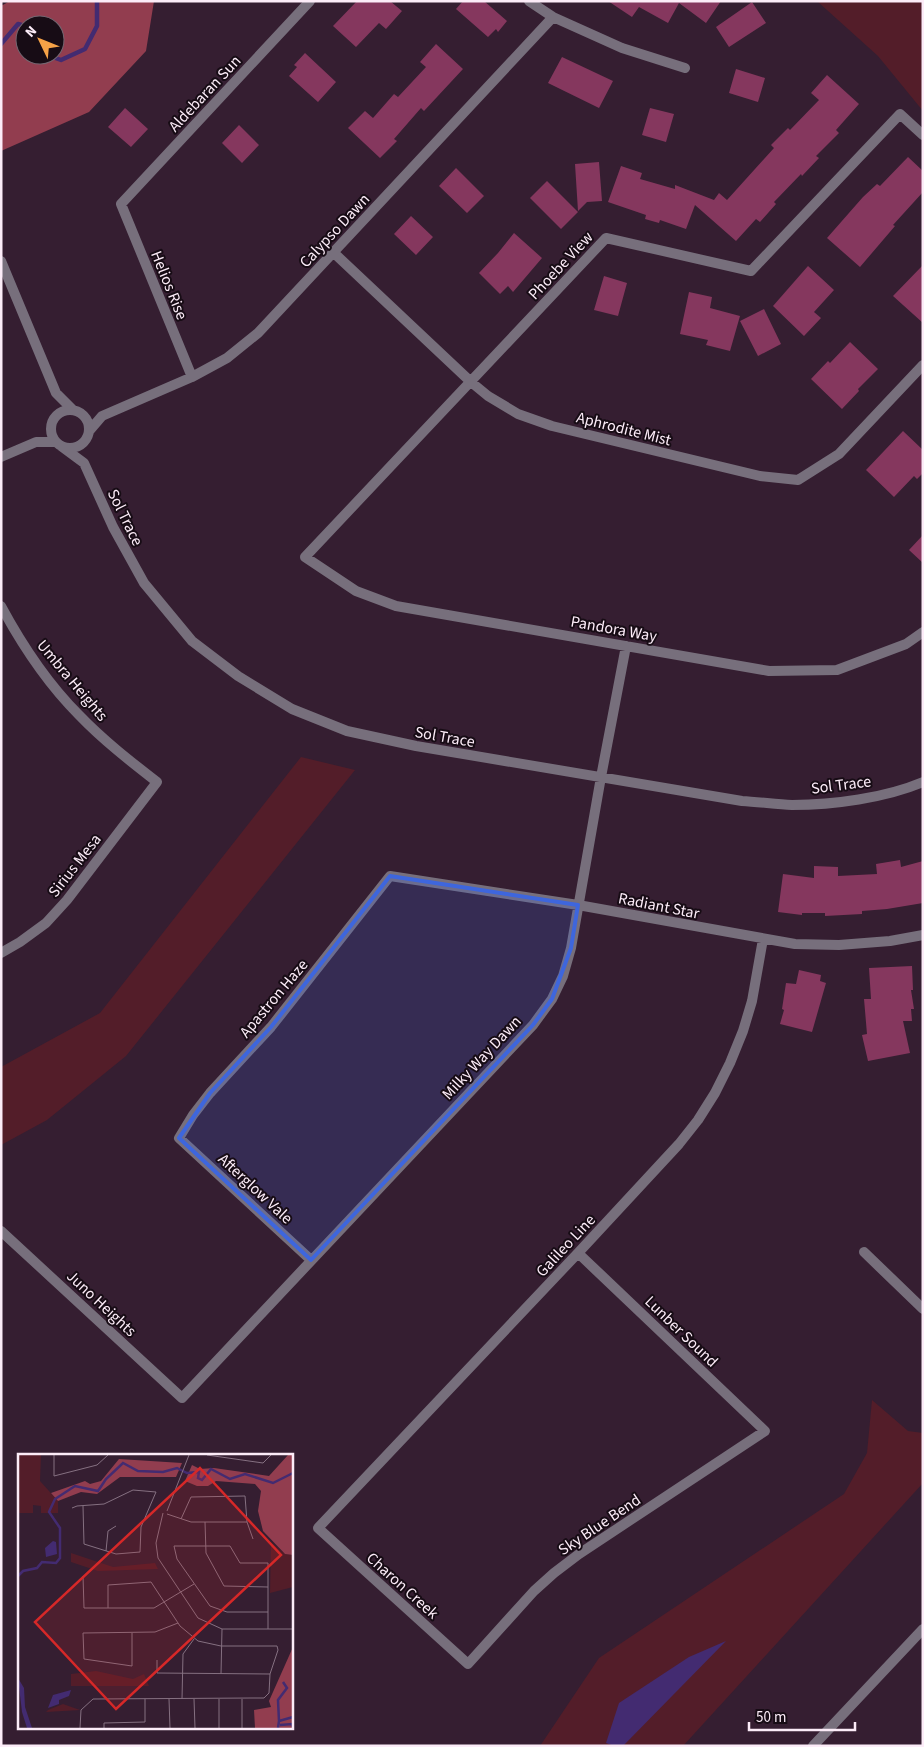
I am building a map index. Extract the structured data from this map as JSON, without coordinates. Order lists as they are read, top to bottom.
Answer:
{
  "streets": {
    "street": [
      "Aldebaran Sun",
      "Calypso Dawn",
      "Phoebe View",
      "Helios Rise",
      "Aphrodite Mist",
      "Sol Trace",
      "Pandora Way",
      "Umbra Heights",
      "Sirius Mesa",
      "Radiant Star",
      "Apastron Haze",
      "Milky Way Dawn",
      "Afterglow Vale",
      "Galileo Line",
      "Juno Heights",
      "Lunber Sound",
      "Sky Blue Bend",
      "Charon Creek"
    ]
  },
  "crossings": [
    ["Aldebaran Sun", "Helios Rise"],
    ["Calypso Dawn", "Helios Rise"],
    ["Calypso Dawn", "Aphrodite Mist"],
    ["Calypso Dawn", "Sol Trace"],
    ["Phoebe View", "Aphrodite Mist"],
    ["Phoebe View", "Pandora Way"],
    ["Sol Trace", "Milky Way Dawn"],
    ["Pandora Way", "Milky Way Dawn"],
    ["Umbra Heights", "Sirius Mesa"],
    ["Radiant Star", "Apastron Haze"],
    ["Radiant Star", "Milky Way Dawn"],
    ["Radiant Star", "Galileo Line"],
    ["Apastron Haze", "Afterglow Vale"],
    ["Milky Way Dawn", "Afterglow Vale"],
    ["Milky Way Dawn", "Juno Heights"],
    ["Galileo Line", "Lunber Sound"],
    ["Galileo Line", "Charon Creek"],
    ["Lunber Sound", "Sky Blue Bend"],
    ["Sky Blue Bend", "Charon Creek"]
  ],
  "scale_bar": "50 m",
  "north": "top left"
}
